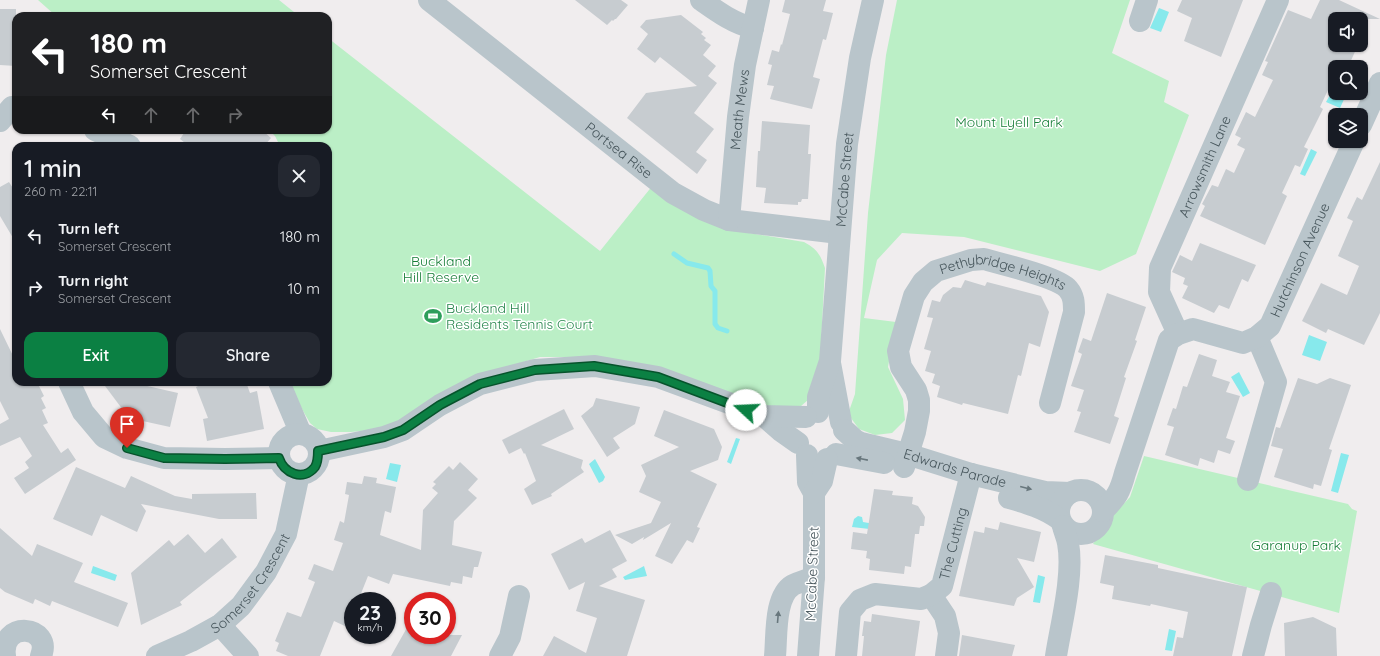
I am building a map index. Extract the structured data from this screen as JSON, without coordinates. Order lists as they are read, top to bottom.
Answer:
{
  "streets": {
    "street": [
      "Meath Mews",
      "Portsea Rise",
      "Arrowsmith Lane",
      "McCabe Street",
      "Hutchinson Avenue",
      "Pethybridge Heights",
      "Edwards Parade",
      "The Cutting",
      "Somerset Crescent"
    ]
  },
  "crossings": [
    ["Meath Mews", "Portsea Rise"],
    ["Portsea Rise", "McCabe Street"],
    ["Arrowsmith Lane", "Hutchinson Avenue"],
    ["McCabe Street", "Edwards Parade"],
    ["Pethybridge Heights", "Edwards Parade"],
    ["Edwards Parade", "The Cutting"],
    ["Edwards Parade", "Somerset Crescent"]
  ],
  "parks": ["Mount Lyell Park", "Buckland Hill Reserve", "Garanup Park"],
  "places": {
    "sports": ["Buckland Hill Residents Tennis Court"]
  },
  "page": {
    "turn": ["180 m", "Somerset Crescent"],
    "heading": ["1 min", "260 m · 22:11"],
    "list": [
      {
        "name": "Turn left",
        "note": "Somerset Crescent",
        "value": "180 m"
      },
      {
        "name": "Turn right",
        "note": "Somerset Crescent",
        "value": "10 m"
      }
    ],
    "buttons": ["Exit", "Share"],
    "speed": "23 km/h",
    "limit": "30"
  }
}
